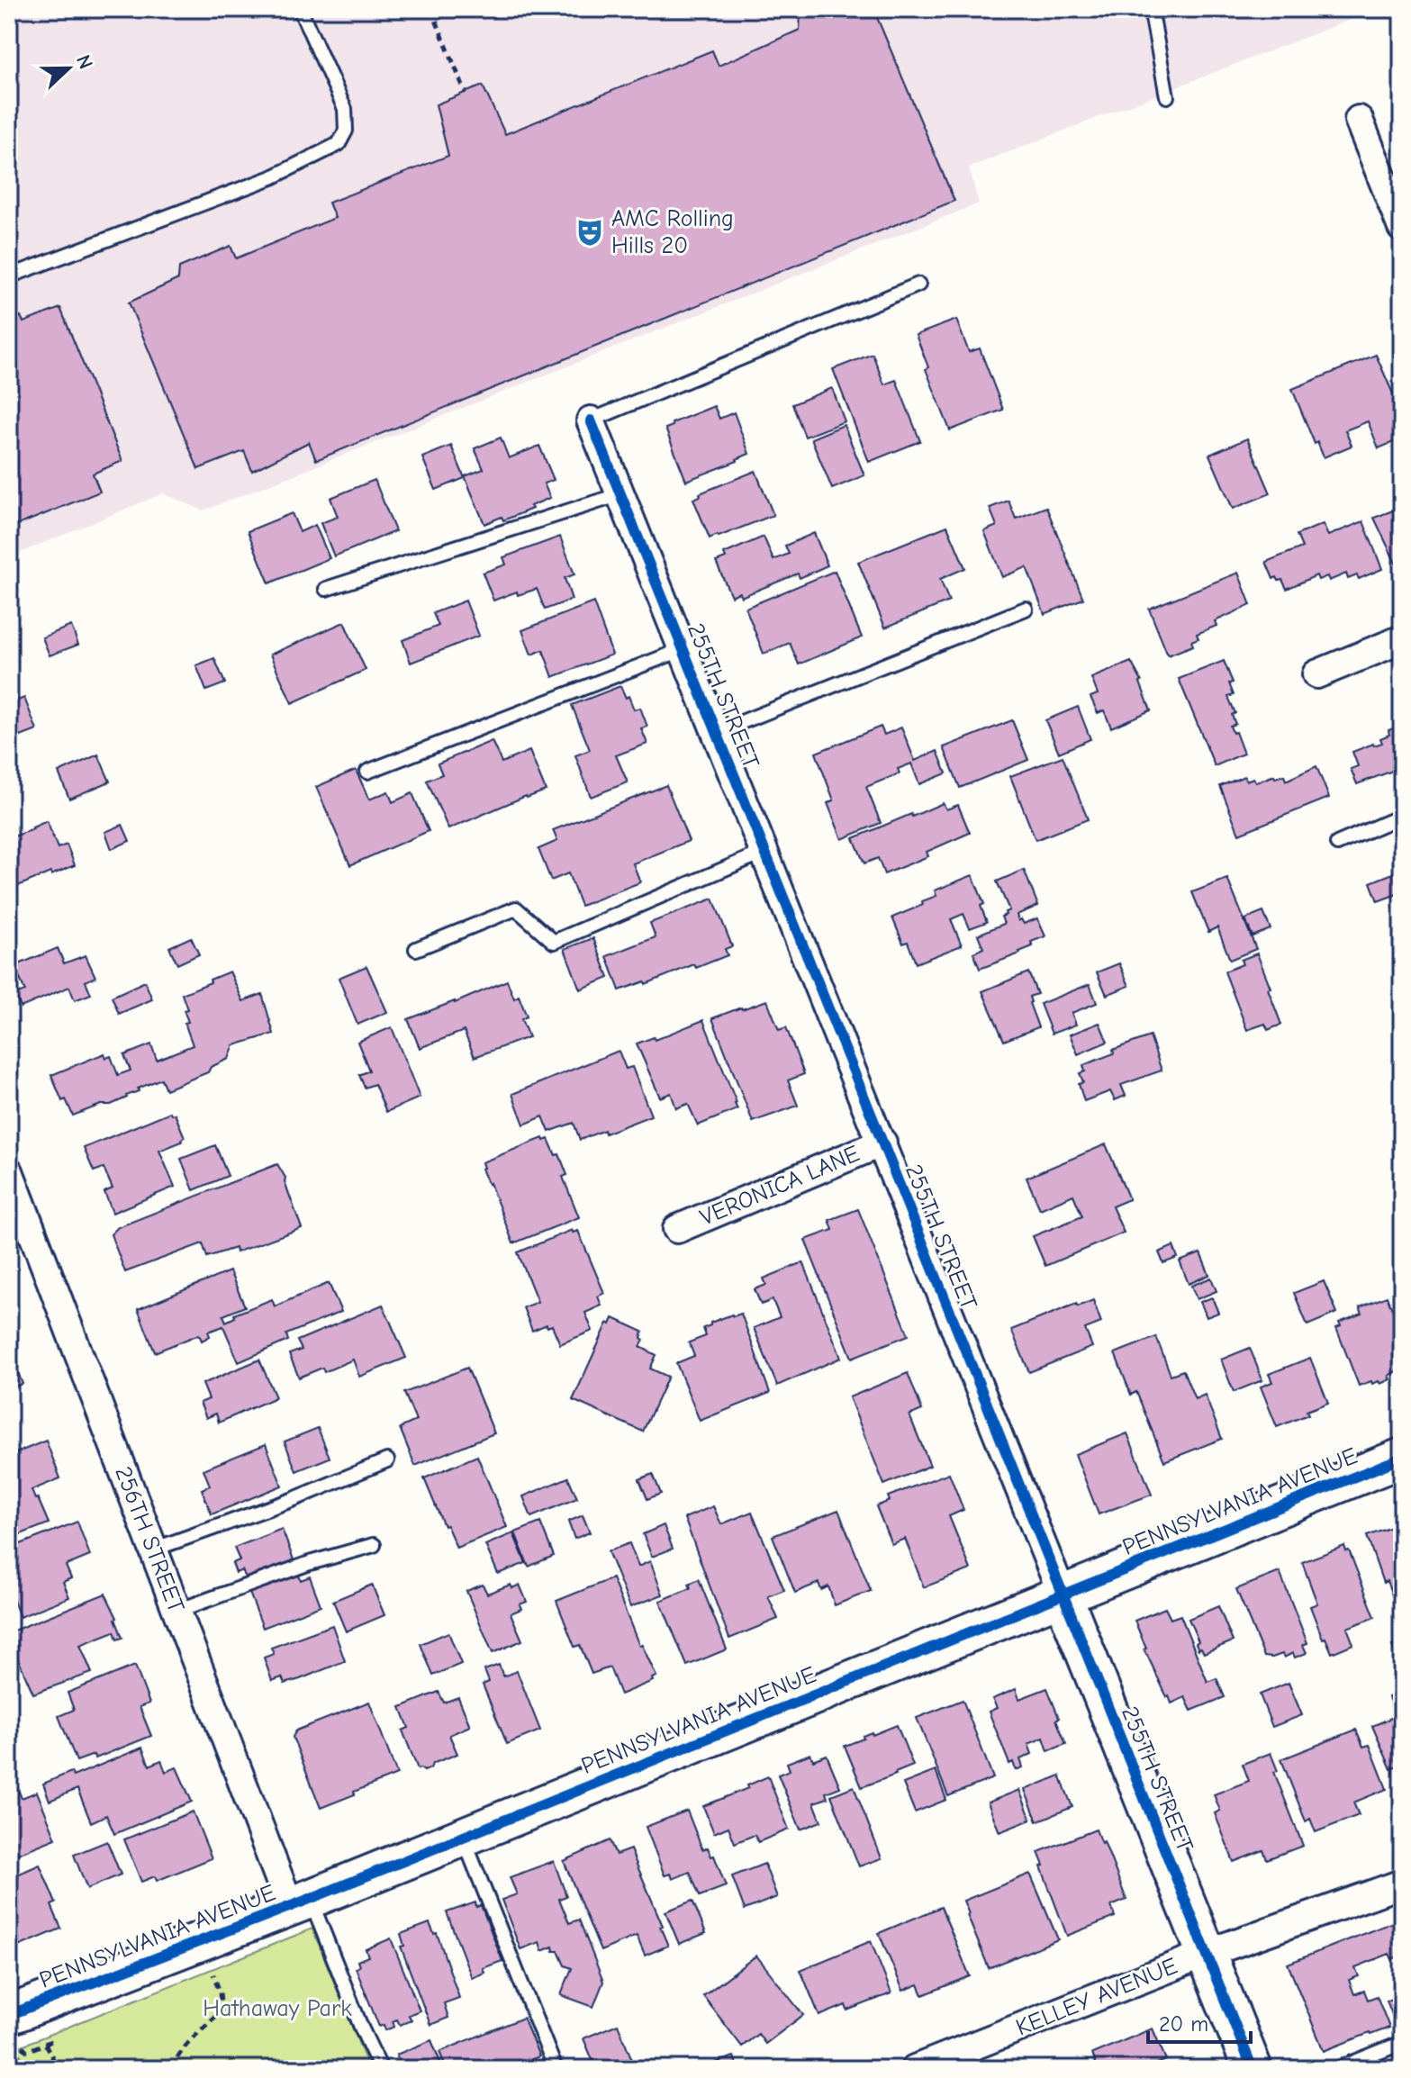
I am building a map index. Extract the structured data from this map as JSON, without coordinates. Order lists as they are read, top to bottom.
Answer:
{
  "streets": {
    "street": [
      "255TH STREET",
      "VERONICA LANE",
      "PENNSYLVANIA AVENUE",
      "256TH STREET",
      "KELLEY AVENUE"
    ]
  },
  "crossings": [
    ["255TH STREET", "VERONICA LANE"],
    ["255TH STREET", "PENNSYLVANIA AVENUE"],
    ["255TH STREET", "KELLEY AVENUE"],
    ["PENNSYLVANIA AVENUE", "256TH STREET"]
  ],
  "parks": ["Hathaway Park"],
  "places": {
    "theatre": ["AMC Rolling Hills 20"]
  },
  "scale_bar": "20 m",
  "north": "right"
}
